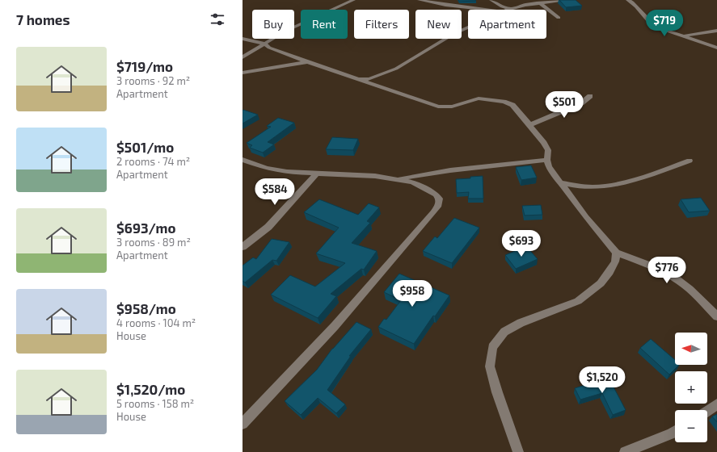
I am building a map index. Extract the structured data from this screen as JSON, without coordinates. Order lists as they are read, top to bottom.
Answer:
{
  "north": "left",
  "page": {
    "heading": "7 homes",
    "price": [
      "$719",
      "$501",
      "$584",
      "$693",
      "$776",
      "$958",
      "$1,520"
    ],
    "chip": [
      "Buy",
      "Rent",
      "Filters",
      "New",
      "Apartment"
    ],
    "list": [
      {
        "name": "$719/mo",
        "note": "3 rooms · 92 m² · Apartment"
      },
      {
        "name": "$501/mo",
        "note": "2 rooms · 74 m² · Apartment"
      },
      {
        "name": "$693/mo",
        "note": "3 rooms · 89 m² · Apartment"
      },
      {
        "name": "$958/mo",
        "note": "4 rooms · 104 m² · House"
      },
      {
        "name": "$1,520/mo",
        "note": "5 rooms · 158 m² · House"
      }
    ],
    "map_buttons": ["+", "−"]
  }
}
